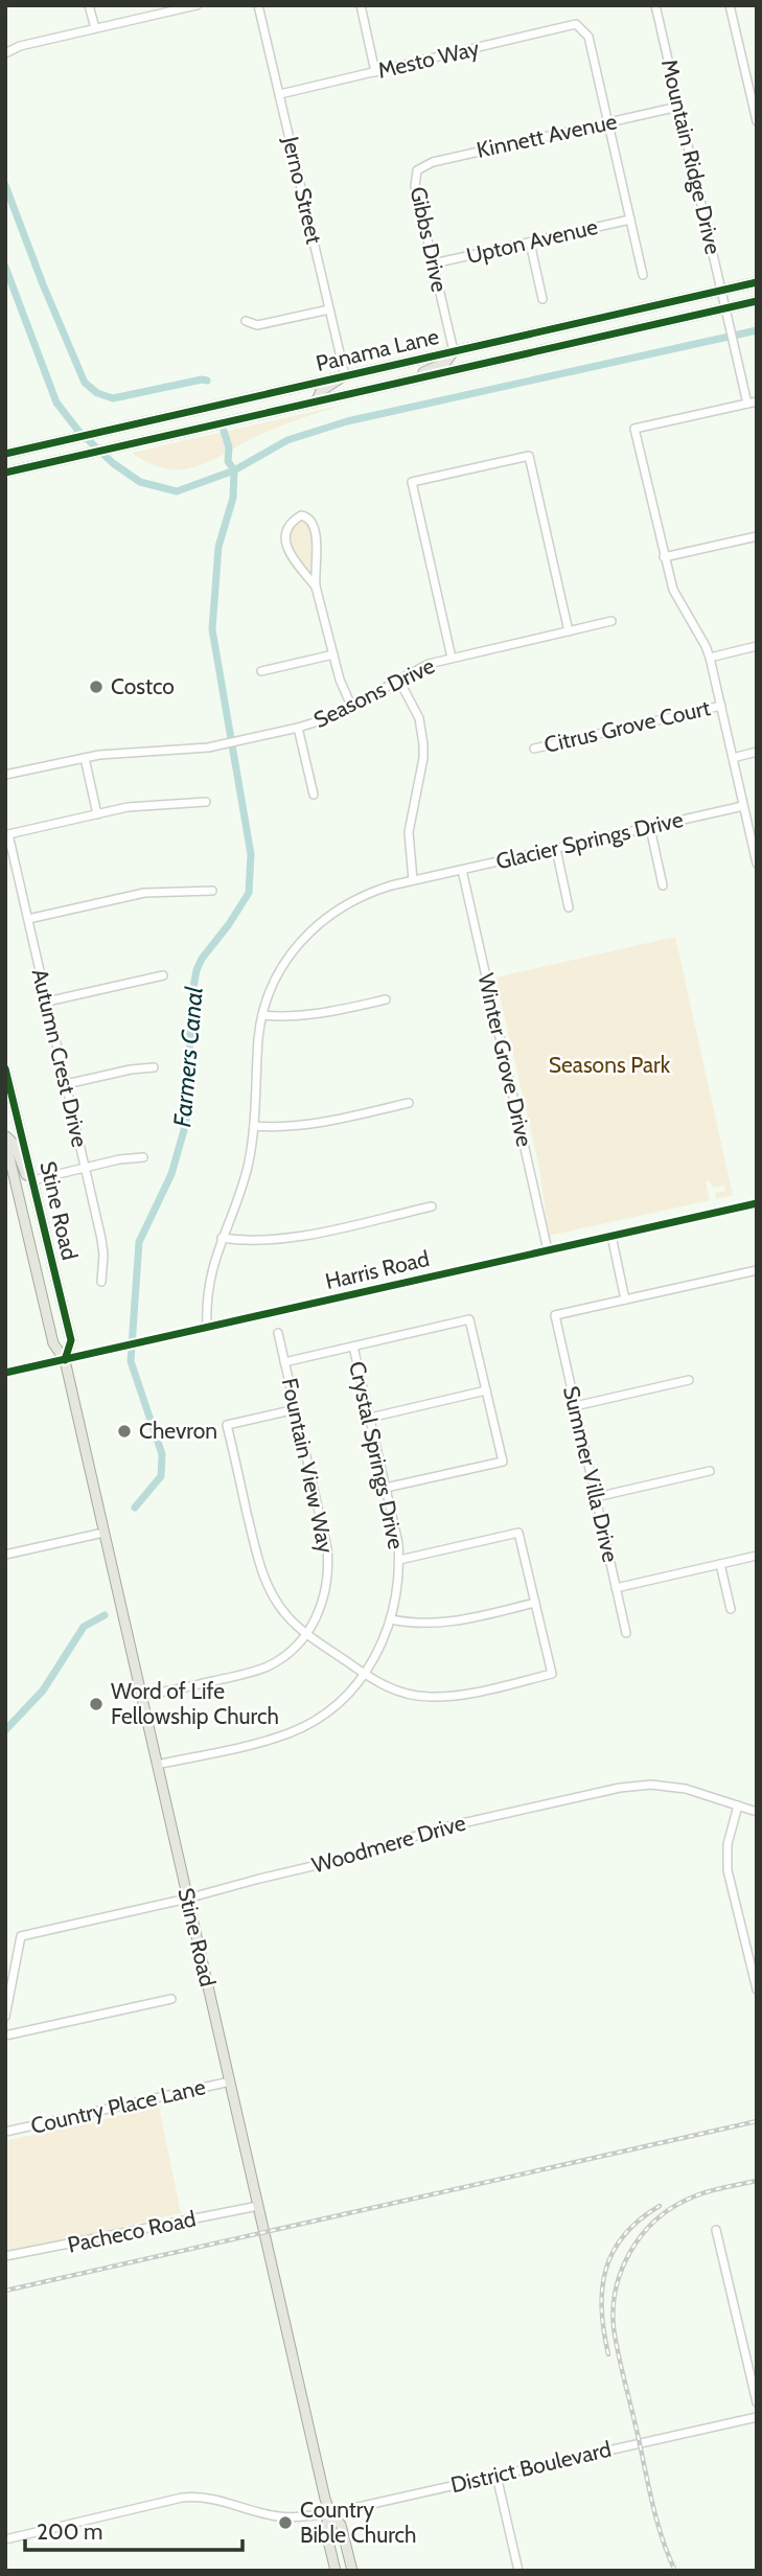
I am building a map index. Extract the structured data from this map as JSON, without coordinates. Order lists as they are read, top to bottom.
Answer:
{
  "streets": {
    "main road": ["Panama Lane", "Stine Road"],
    "street": [
      "Mesto Way",
      "Kinnett Avenue",
      "Mountain Ridge Drive",
      "Jerno Street",
      "Gibbs Drive",
      "Upton Avenue",
      "Seasons Drive",
      "Citrus Grove Court",
      "Glacier Springs Drive",
      "Autumn Crest Drive",
      "Winter Grove Drive",
      "Harris Road",
      "Crystal Springs Drive",
      "Fountain View Way",
      "Summer Villa Drive",
      "Woodmere Drive",
      "Country Place Lane",
      "Pacheco Road",
      "District Boulevard"
    ]
  },
  "crossings": [
    ["Mesto Way", "Kinnett Avenue"],
    ["Mesto Way", "Jerno Street"],
    ["Kinnett Avenue", "Mountain Ridge Drive"],
    ["Kinnett Avenue", "Gibbs Drive"],
    ["Mountain Ridge Drive", "Panama Lane"],
    ["Jerno Street", "Panama Lane"],
    ["Gibbs Drive", "Upton Avenue"],
    ["Gibbs Drive", "Panama Lane"],
    ["Glacier Springs Drive", "Winter Grove Drive"],
    ["Glacier Springs Drive", "Harris Road"],
    ["Winter Grove Drive", "Harris Road"],
    ["Stine Road", "Harris Road"],
    ["Stine Road", "Crystal Springs Drive"],
    ["Stine Road", "Fountain View Way"],
    ["Stine Road", "Woodmere Drive"],
    ["Stine Road", "Country Place Lane"],
    ["Stine Road", "Pacheco Road"],
    ["Stine Road", "District Boulevard"]
  ],
  "water": ["Farmers Canal"],
  "parks": ["Seasons Park"],
  "places": [
    "Costco",
    "Chevron",
    "Word of Life Fellowship Church",
    "Country Bible Church"
  ],
  "scale_bar": "200 m"
}
